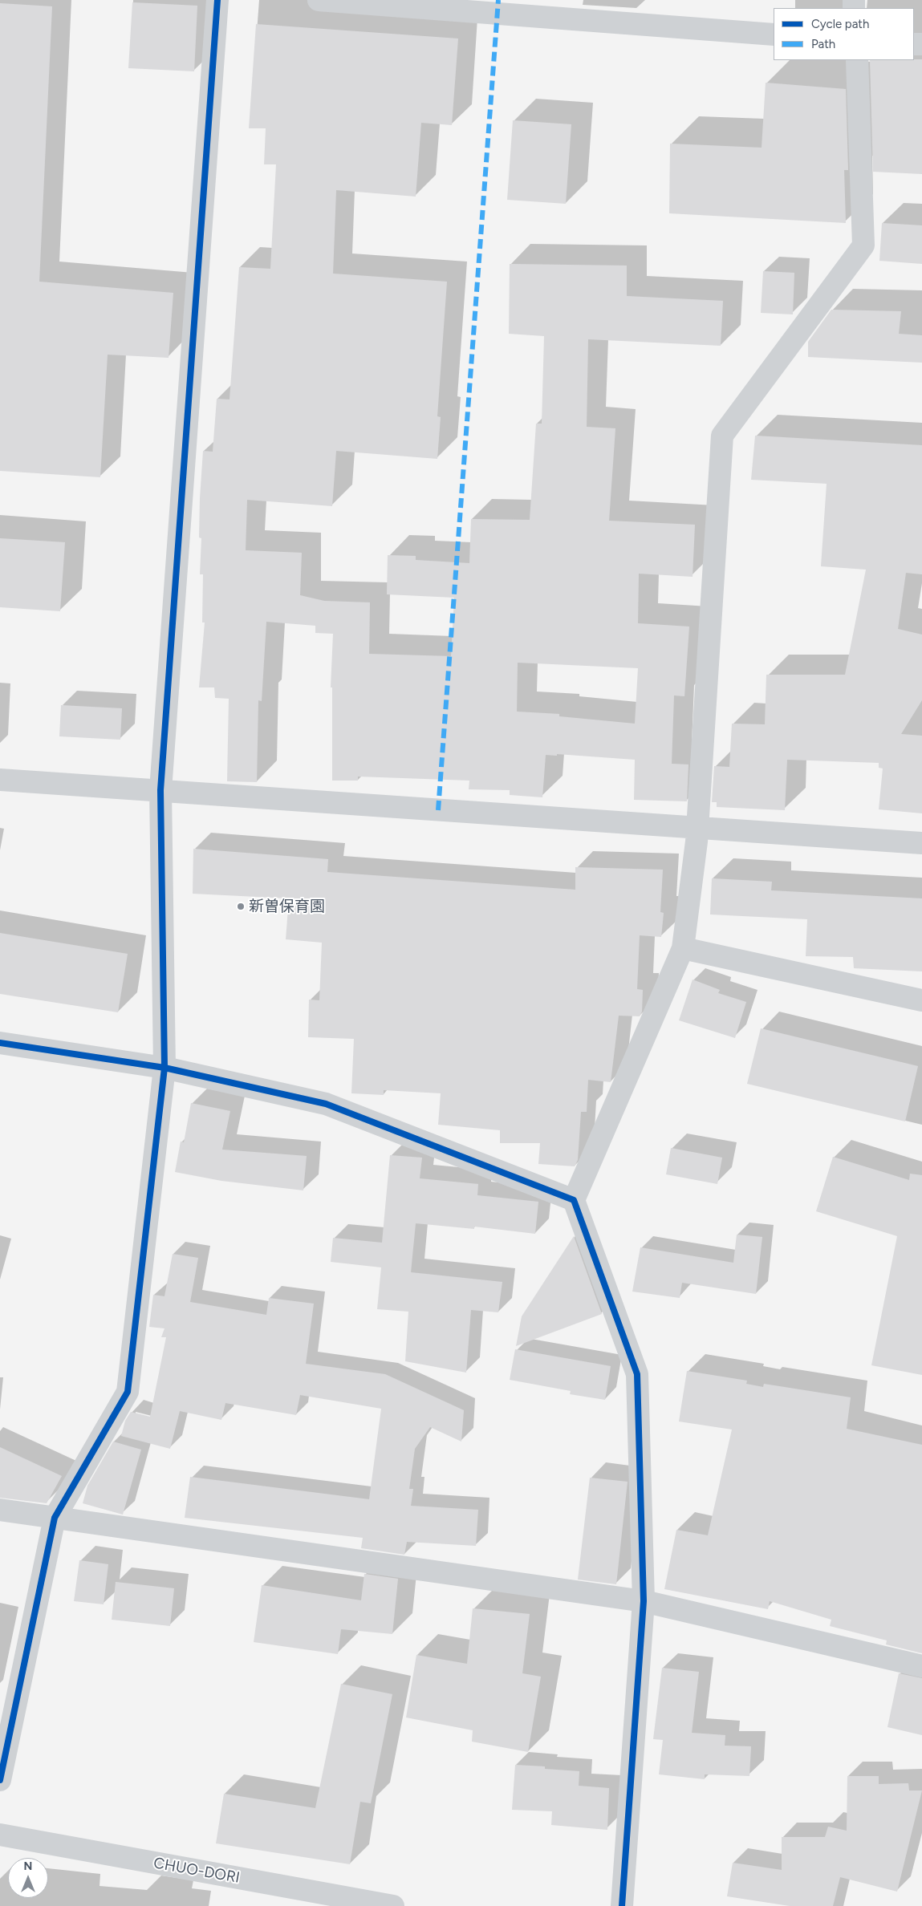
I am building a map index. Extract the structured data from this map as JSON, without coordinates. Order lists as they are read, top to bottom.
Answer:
{
  "streets": {
    "street": ["CHUO-DORI"]
  },
  "places": ["新曽保育園"],
  "legend": ["Cycle path", "Path"],
  "north": "top"
}
